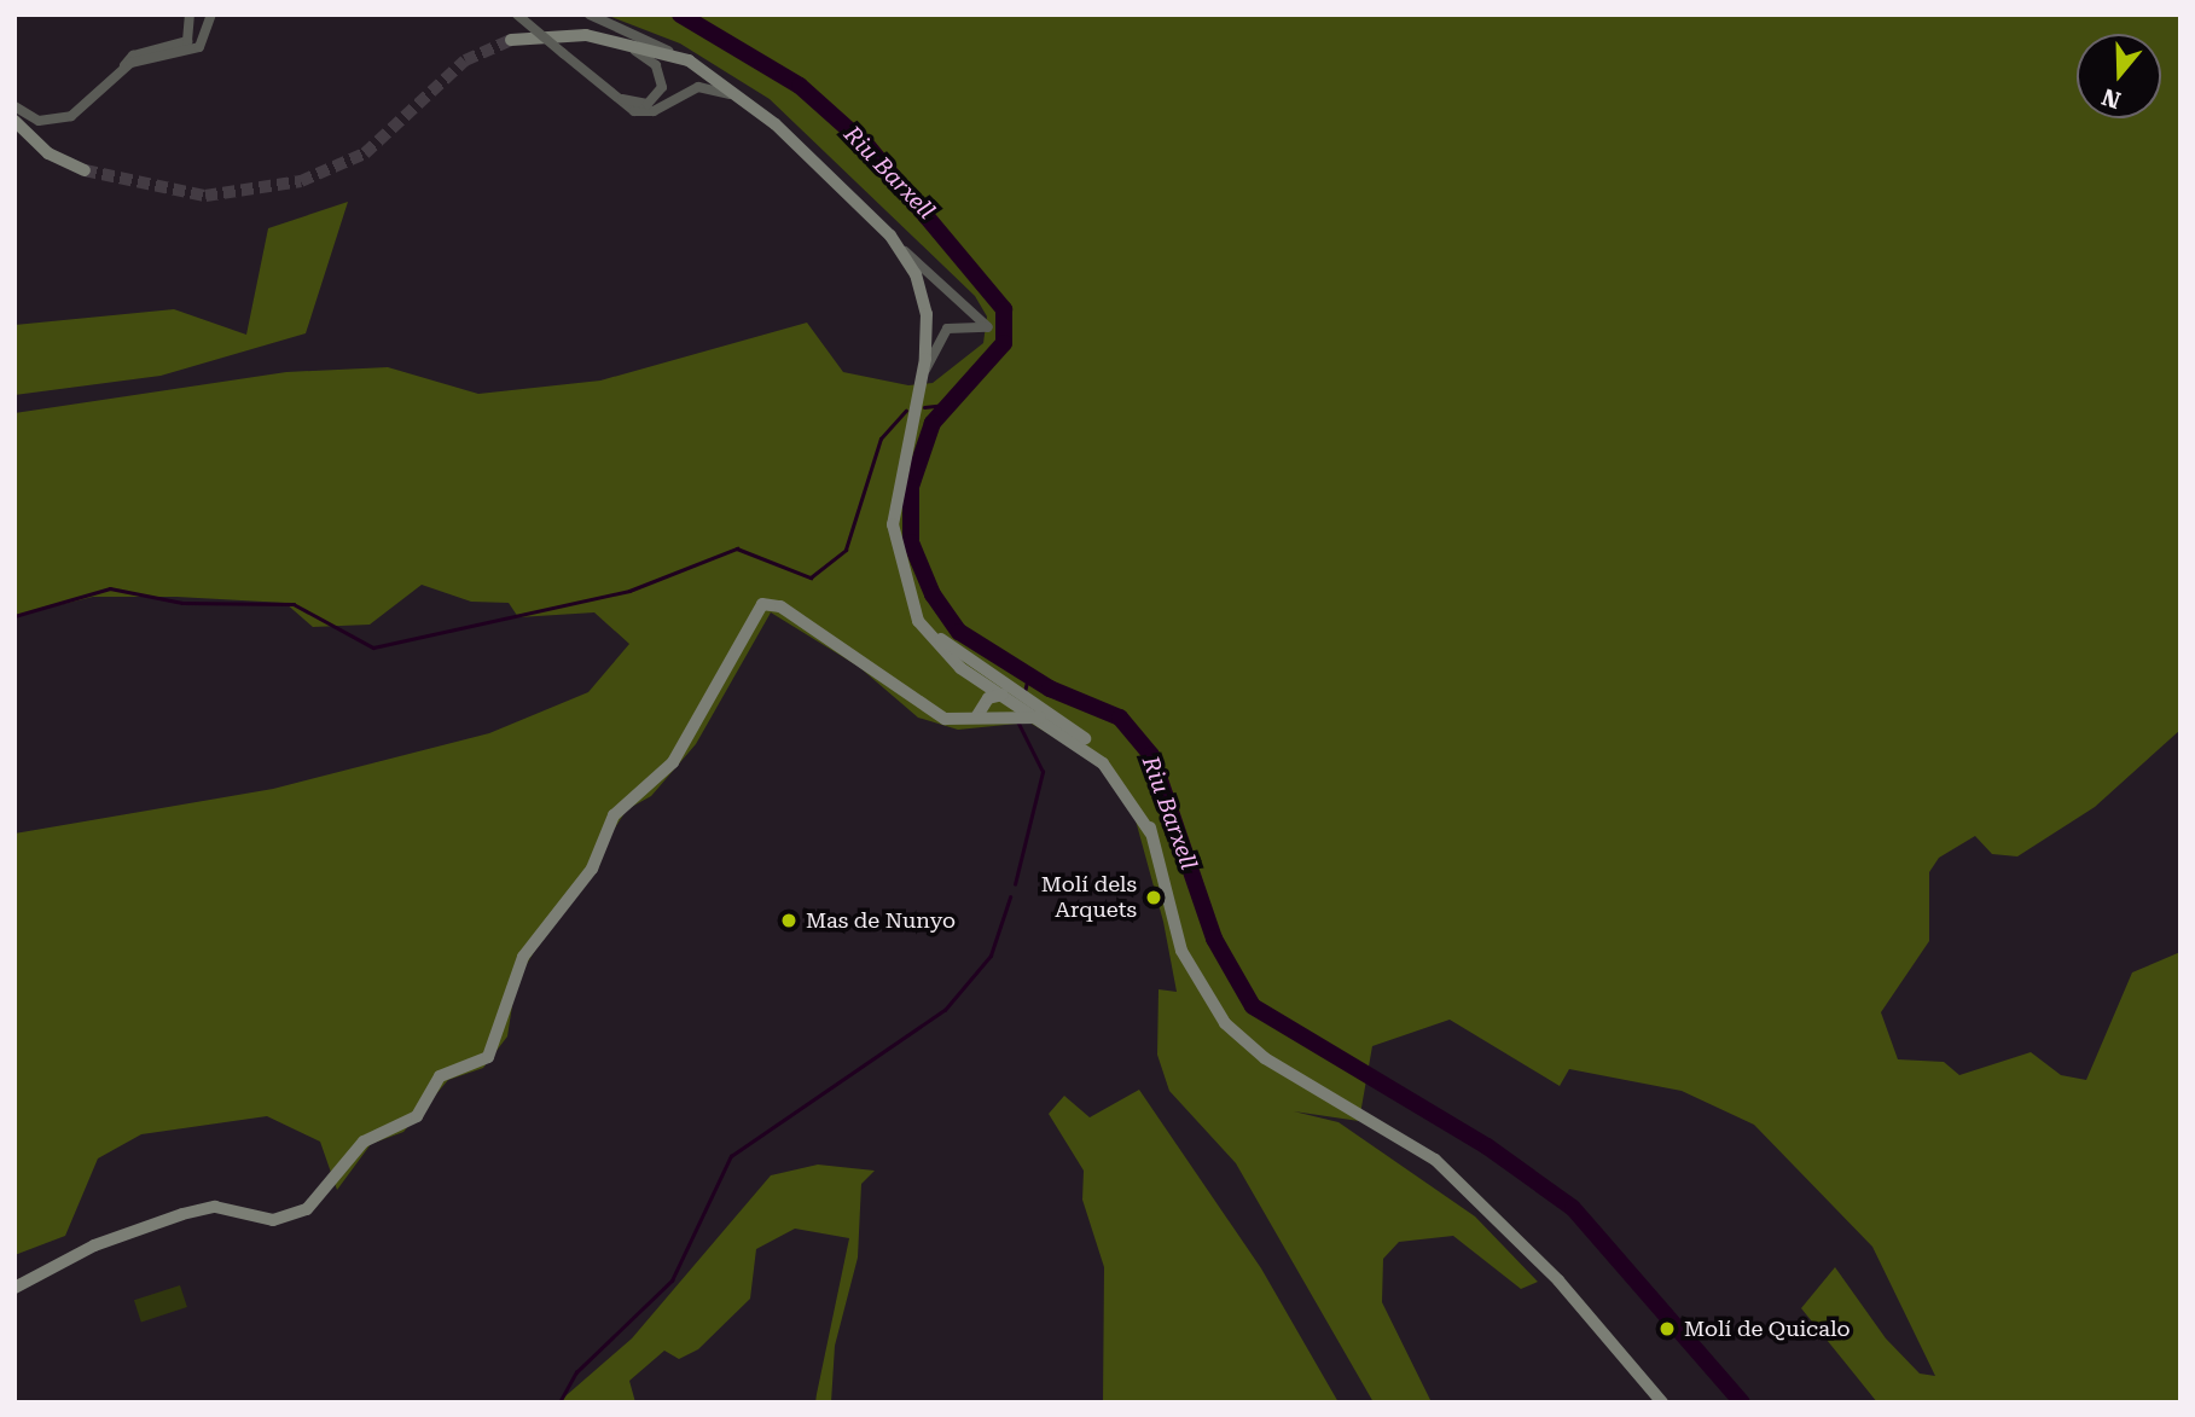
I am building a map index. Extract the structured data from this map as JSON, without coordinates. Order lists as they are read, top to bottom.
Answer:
{
  "water": ["Riu Barxell"],
  "places": ["Molí dels Arquets", "Mas de Nunyo", "Molí de Quicalo"],
  "north": "bottom"
}
